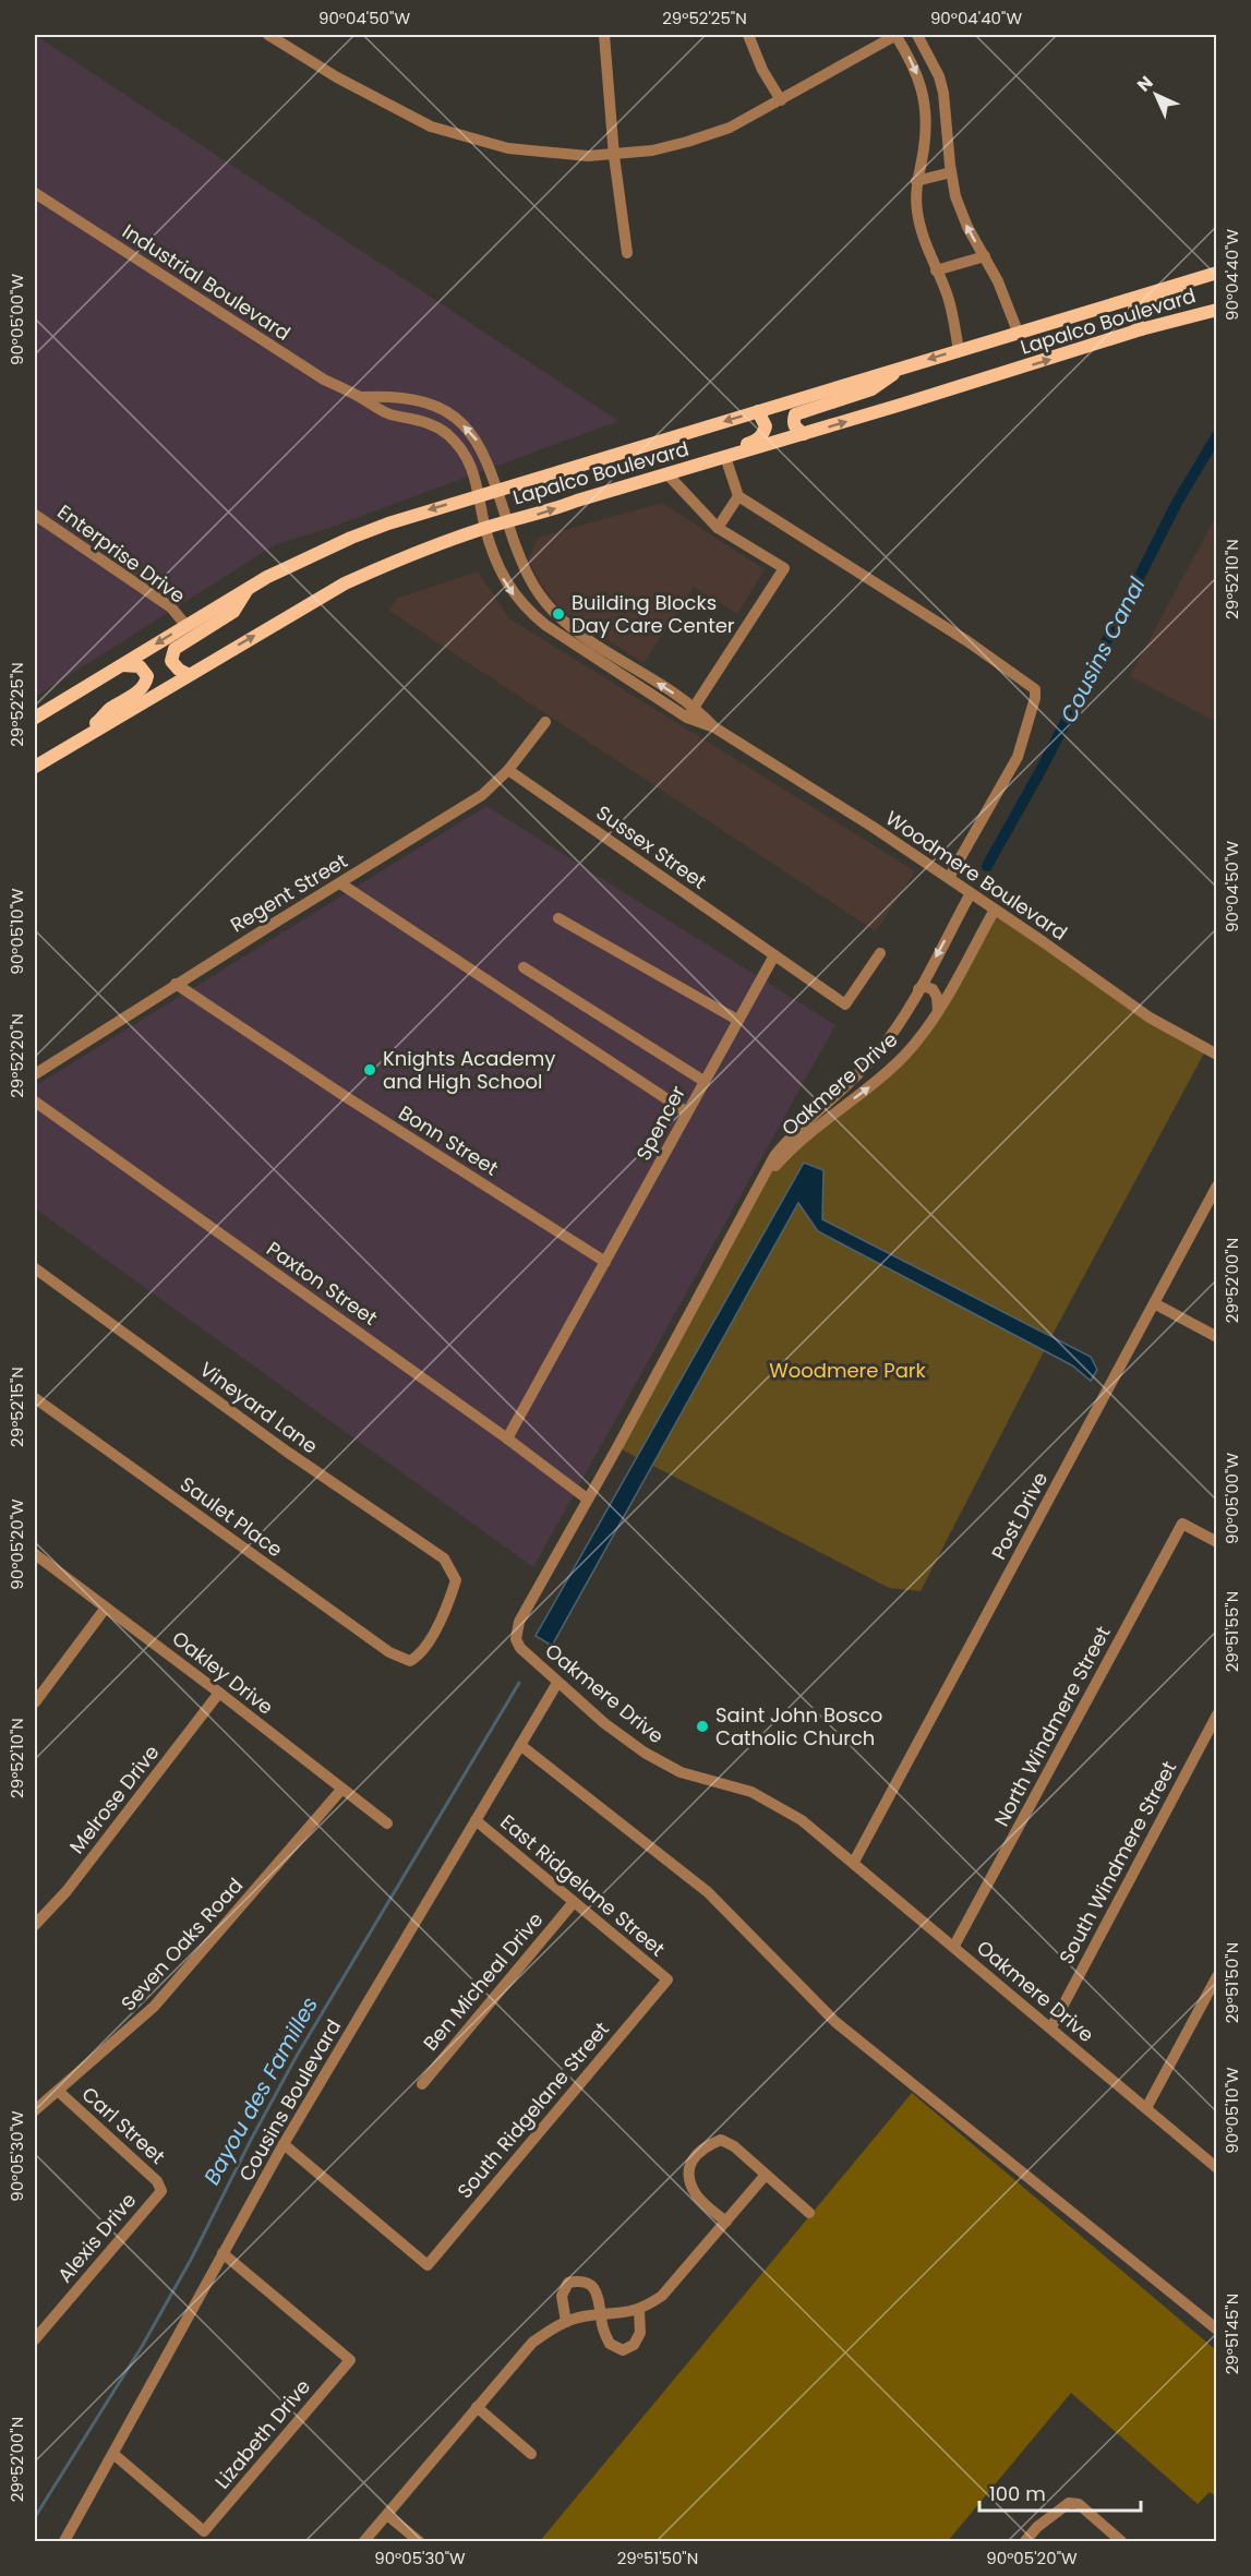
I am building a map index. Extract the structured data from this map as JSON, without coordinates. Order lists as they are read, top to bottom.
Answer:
{
  "streets": {
    "main road": ["Lapalco Boulevard"],
    "street": [
      "Industrial Boulevard",
      "Enterprise Drive",
      "Sussex Street",
      "Woodmere Boulevard",
      "Regent Street",
      "Oakmere Drive",
      "Spencer",
      "Bonn Street",
      "Paxton Street",
      "Vineyard Lane",
      "Post Drive",
      "Saulet Place",
      "Oakley Drive",
      "North Windmere Street",
      "Melrose Drive",
      "South Windmere Street",
      "East Ridgelane Street",
      "Seven Oaks Road",
      "Ben Micheal Drive",
      "Cousins Boulevard",
      "South Ridgelane Street",
      "Carl Street",
      "Alexis Drive",
      "Lizabeth Drive"
    ]
  },
  "crossings": [
    ["Industrial Boulevard", "Lapalco Boulevard"],
    ["Industrial Boulevard", "Woodmere Boulevard"],
    ["Lapalco Boulevard", "Enterprise Drive"],
    ["Lapalco Boulevard", "Woodmere Boulevard"],
    ["Sussex Street", "Regent Street"],
    ["Sussex Street", "Spencer"],
    ["Woodmere Boulevard", "Oakmere Drive"],
    ["Regent Street", "Bonn Street"],
    ["Oakmere Drive", "Paxton Street"],
    ["Oakmere Drive", "Post Drive"],
    ["Oakmere Drive", "North Windmere Street"],
    ["Oakmere Drive", "South Windmere Street"],
    ["Oakmere Drive", "Cousins Boulevard"],
    ["Spencer", "Bonn Street"],
    ["Spencer", "Paxton Street"],
    ["Vineyard Lane", "Saulet Place"],
    ["Oakley Drive", "Melrose Drive"],
    ["Oakley Drive", "Seven Oaks Road"],
    ["East Ridgelane Street", "Ben Micheal Drive"],
    ["East Ridgelane Street", "Cousins Boulevard"],
    ["East Ridgelane Street", "South Ridgelane Street"],
    ["Seven Oaks Road", "Carl Street"],
    ["Cousins Boulevard", "South Ridgelane Street"],
    ["Cousins Boulevard", "Lizabeth Drive"],
    ["Carl Street", "Alexis Drive"]
  ],
  "water": ["Cousins Canal", "Bayou des Familles"],
  "parks": ["Woodmere Park"],
  "places": ["Building Blocks Day Care Center", "Knights Academy and High School", "Saint John Bosco Catholic Church"],
  "scale_bar": "100 m",
  "north": "top left",
  "coordinates": [
    "90°04'50\"W",
    "29°52'25\"N",
    "90°04'40\"W",
    "90°05'00\"W",
    "29°52'10\"N",
    "90°05'10\"W",
    "29°52'20\"N",
    "29°52'00\"N",
    "29°52'15\"N",
    "90°05'20\"W",
    "29°51'55\"N",
    "29°51'50\"N",
    "90°05'30\"W",
    "29°51'45\"N"
  ]
}
